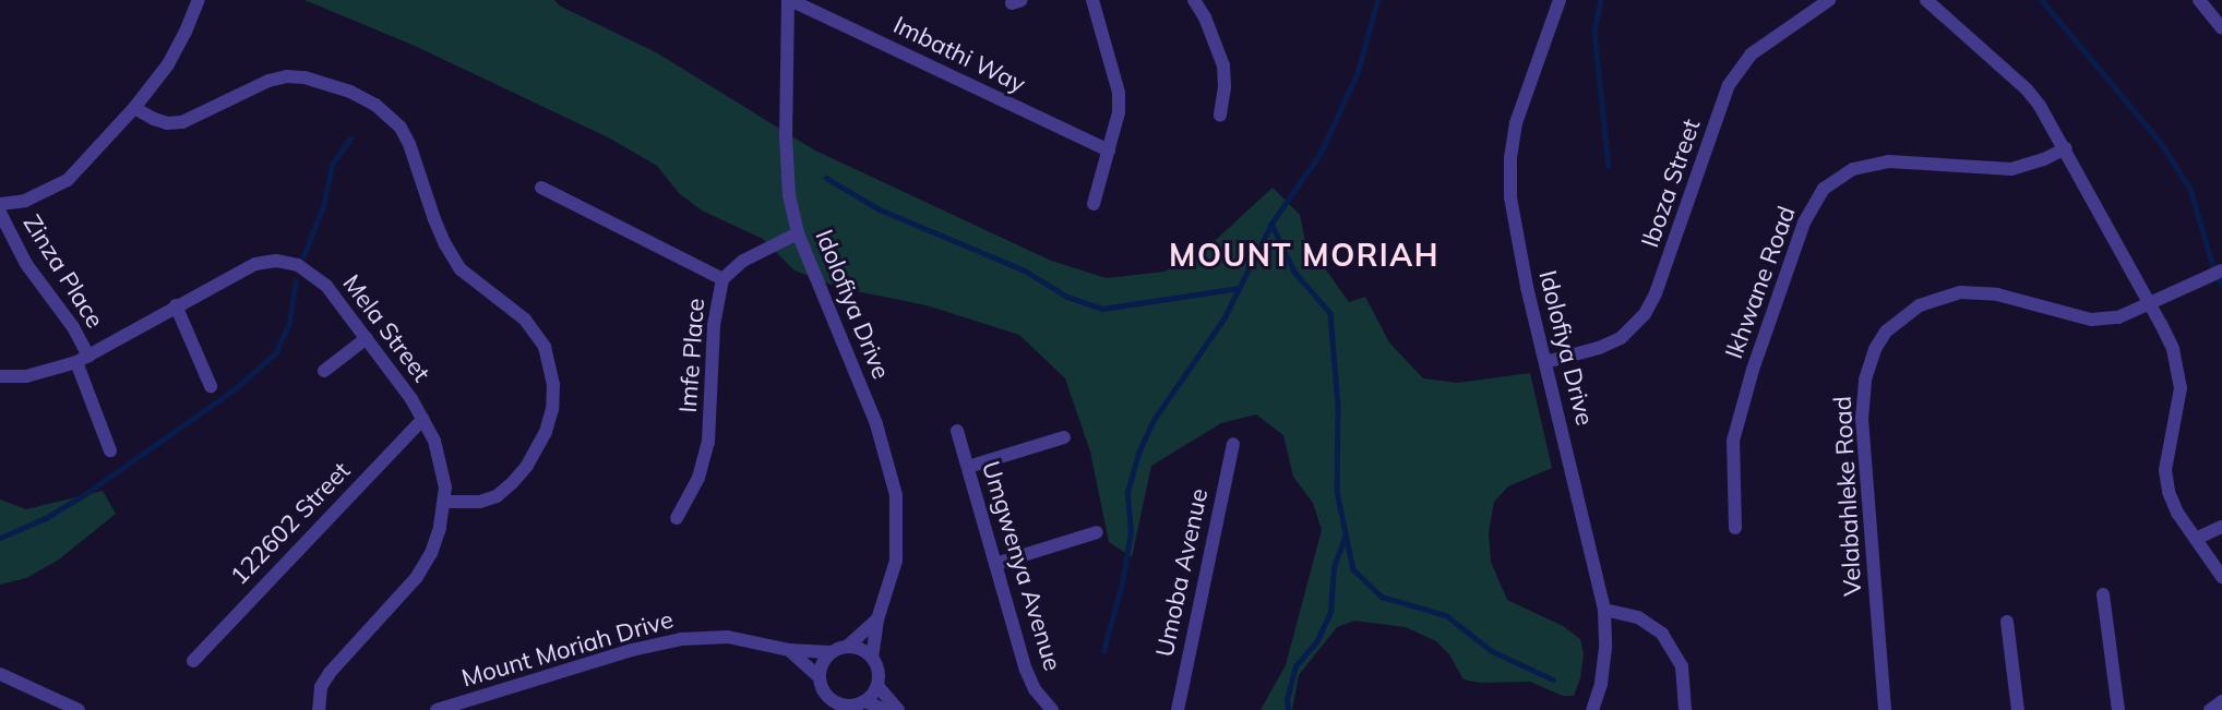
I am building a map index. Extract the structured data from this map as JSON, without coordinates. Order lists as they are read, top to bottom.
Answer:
{
  "streets": {
    "street": [
      "Imbathi Way",
      "Iboza Street",
      "Zinza Place",
      "Ikhwane Road",
      "Idolofiya Drive",
      "Mela Street",
      "Imfe Place",
      "Velabahleke Road",
      "122602 Street",
      "Umgwenya Avenue",
      "Umoba Avenue",
      "Mount Moriah Drive"
    ]
  },
  "crossings": [
    ["Imbathi Way", "Idolofiya Drive"],
    ["Iboza Street", "Idolofiya Drive"],
    ["Zinza Place", "Mela Street"],
    ["Idolofiya Drive", "Imfe Place"],
    ["Idolofiya Drive", "Mount Moriah Drive"],
    ["Mela Street", "122602 Street"]
  ],
  "districts": ["MOUNT MORIAH"]
}
